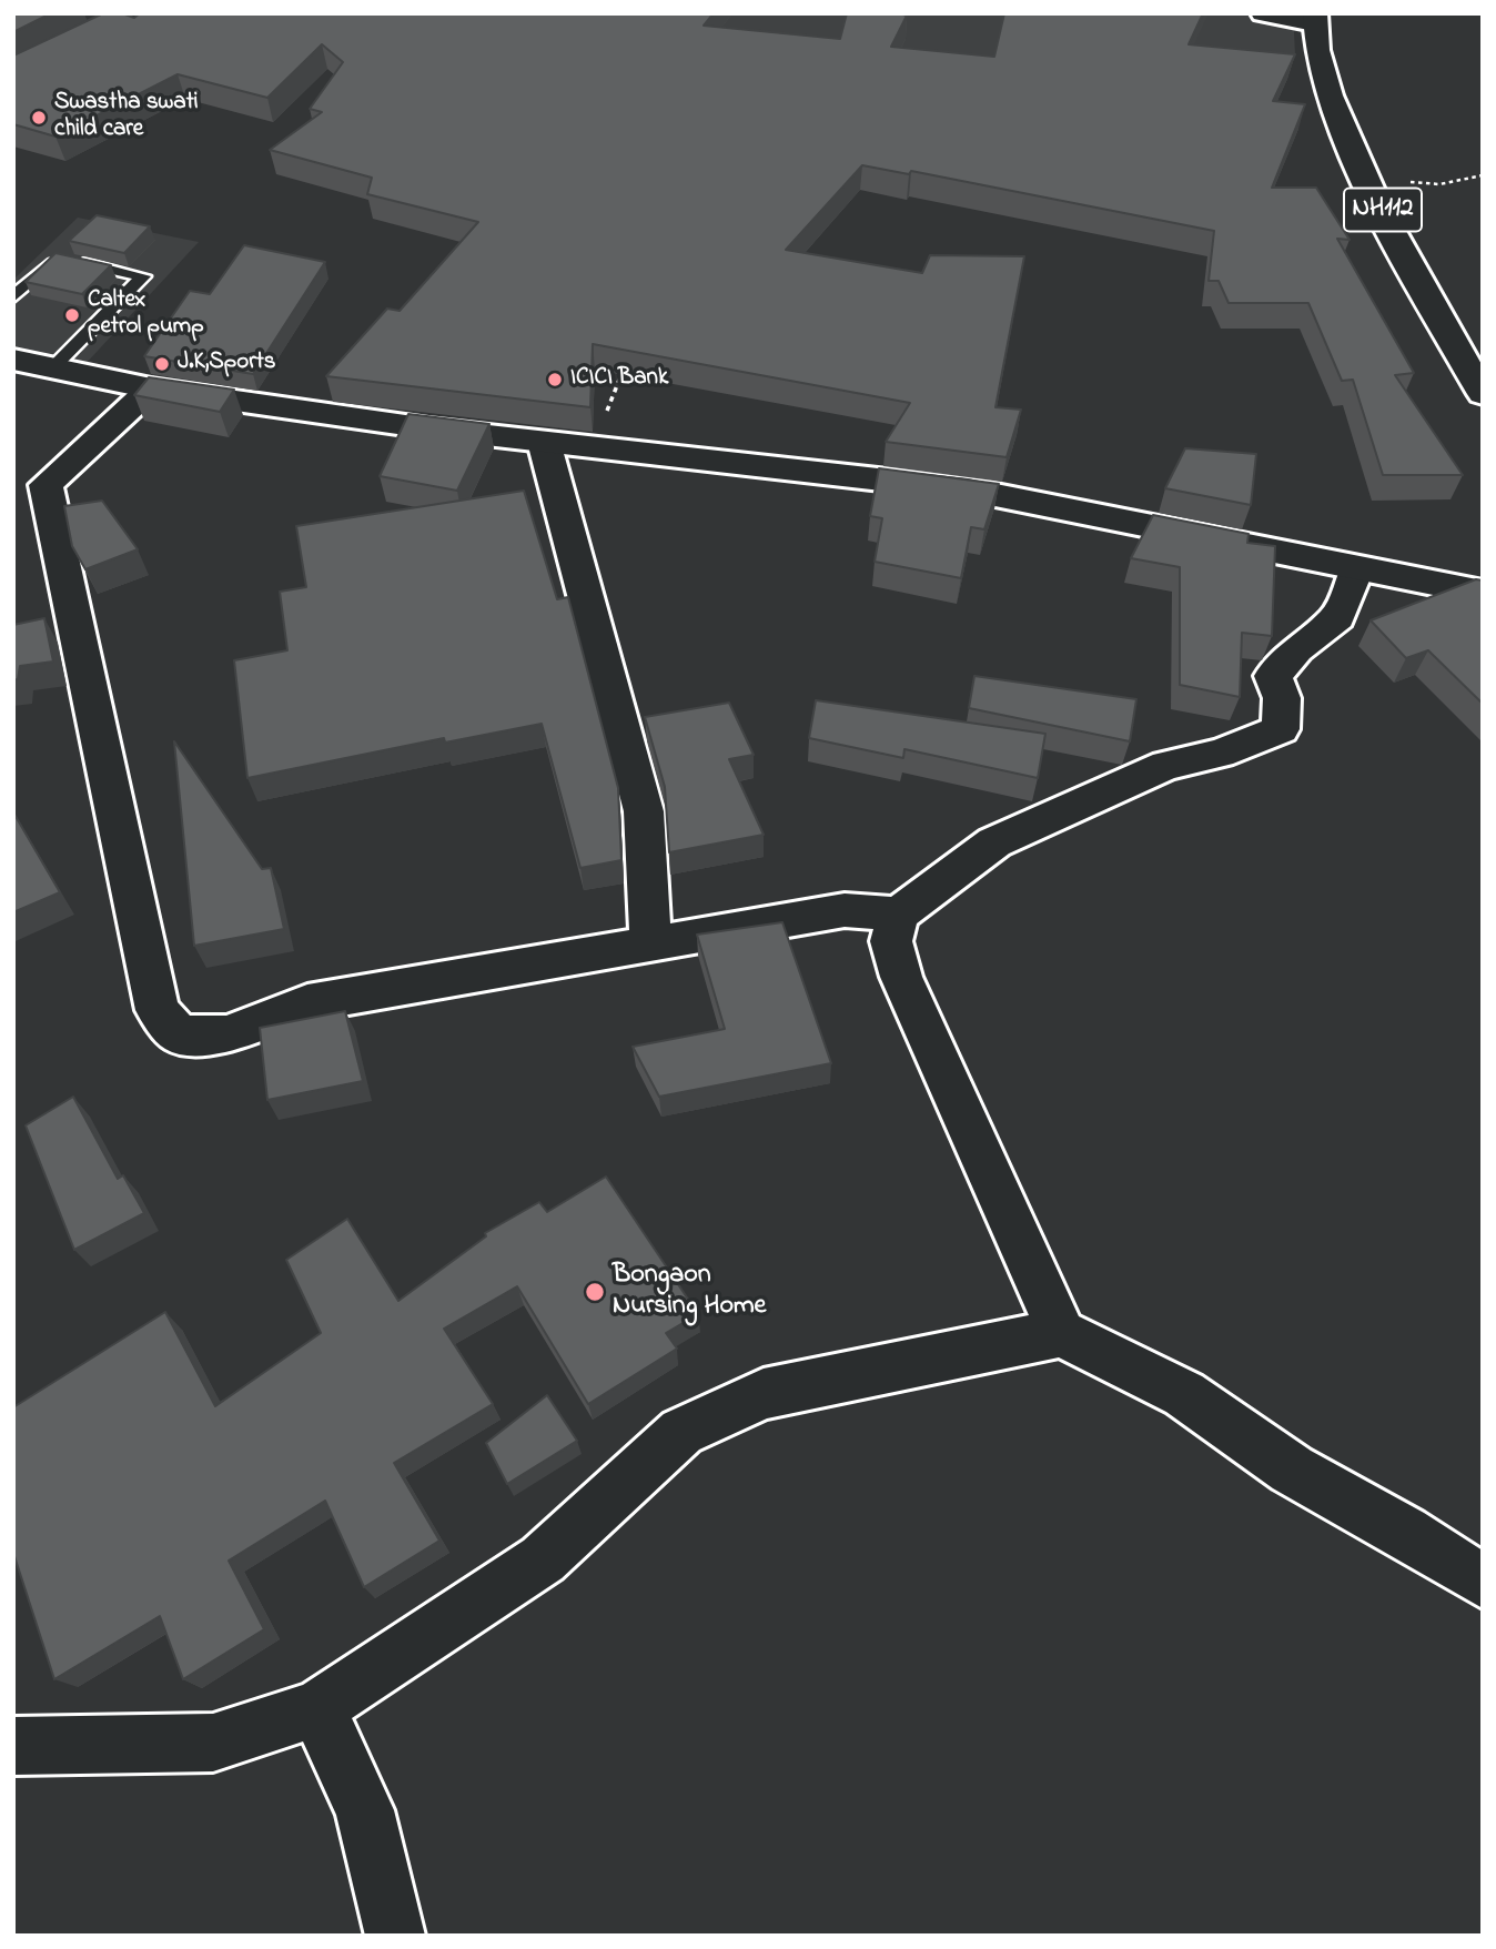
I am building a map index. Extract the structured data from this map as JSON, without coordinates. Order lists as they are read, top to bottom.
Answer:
{
  "streets": {
    "main road": ["NH112"]
  },
  "places": [
    "Swastha swati child care",
    "Caltex petrol pump",
    "J.K,Sports",
    "ICICI Bank",
    "Bongaon Nursing Home"
  ]
}
